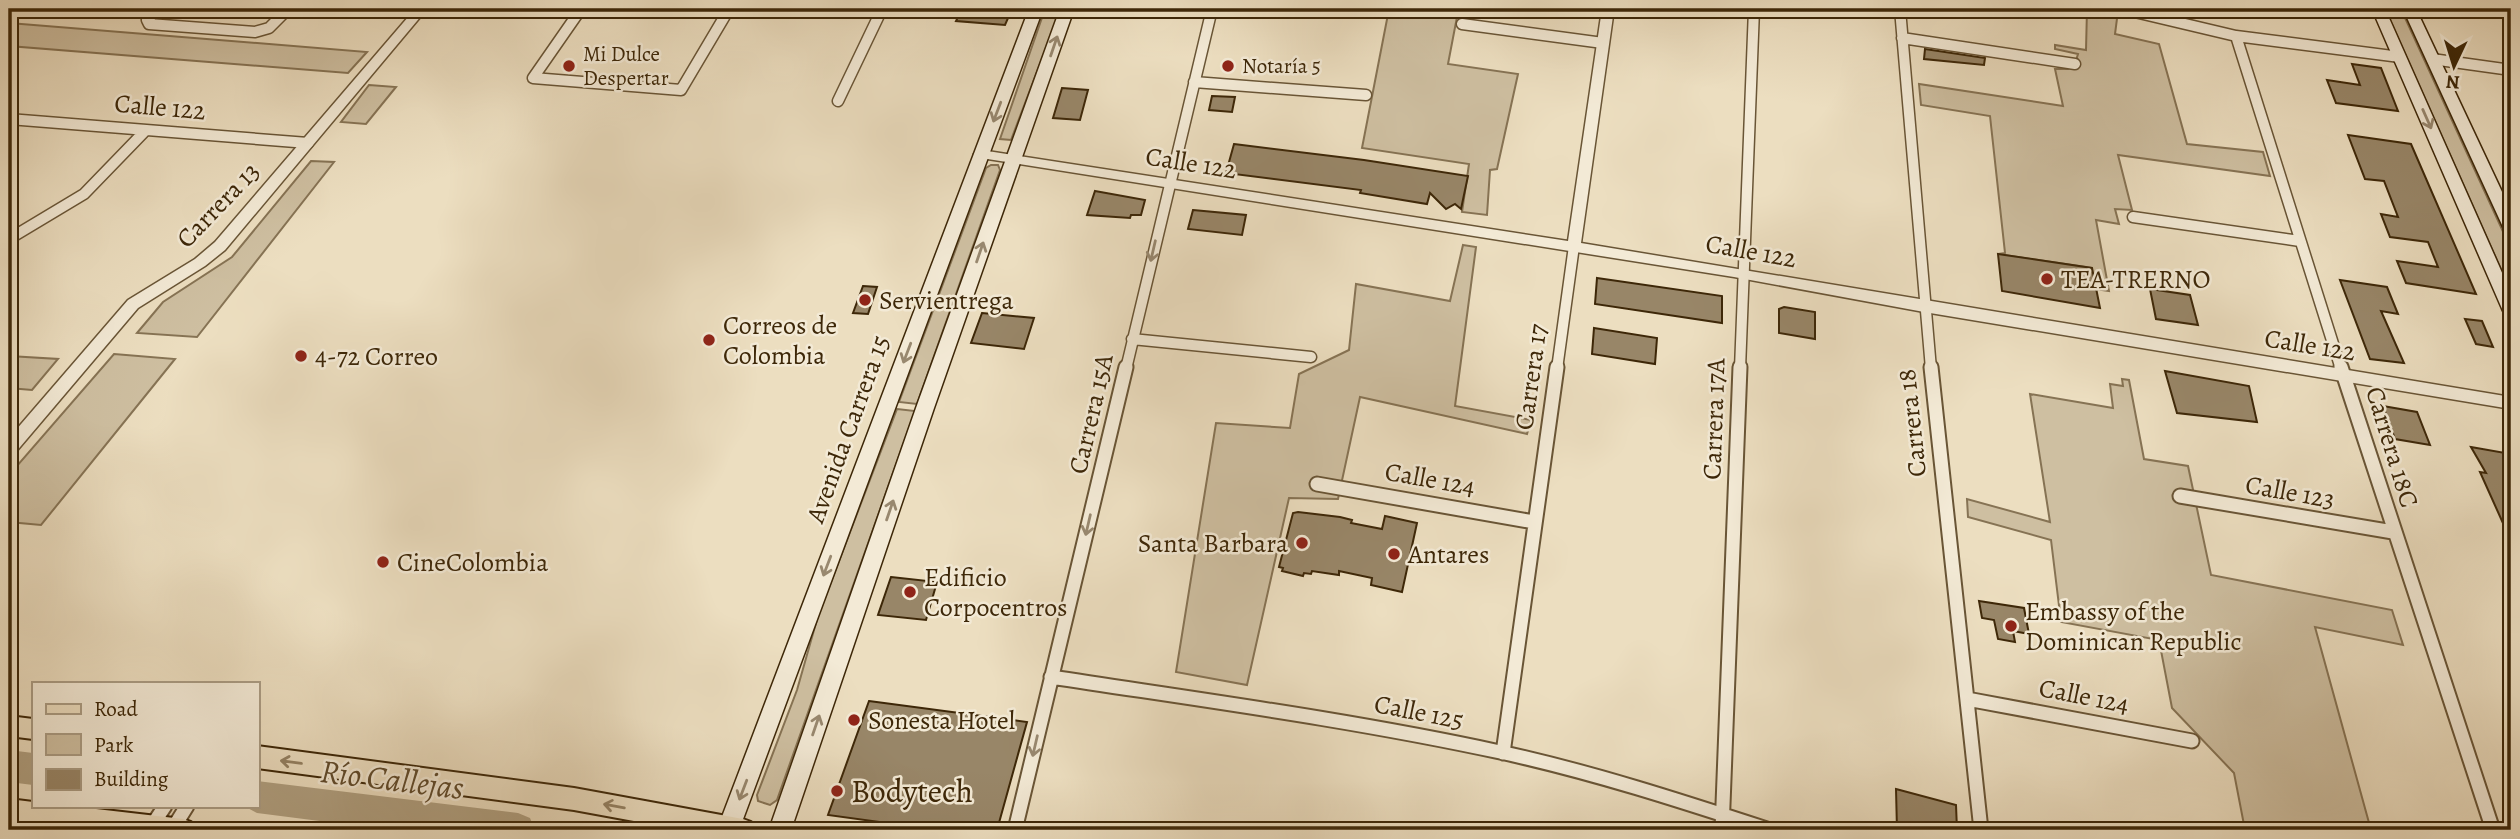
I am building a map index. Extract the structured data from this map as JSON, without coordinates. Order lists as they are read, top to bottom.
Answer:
{
  "streets": {
    "main road": ["Avenida Carrera 15"],
    "street": [
      "Calle 122",
      "Carrera 13",
      "Carrera 17",
      "Carrera 15A",
      "Carrera 17A",
      "Carrera 18",
      "Carrera 18C",
      "Calle 124",
      "Calle 123",
      "Calle 125"
    ]
  },
  "crossings": [
    ["Calle 122", "Carrera 13"],
    ["Calle 122", "Carrera 17"],
    ["Calle 122", "Carrera 15A"],
    ["Calle 122", "Carrera 17A"],
    ["Calle 122", "Carrera 18"],
    ["Calle 122", "Avenida Carrera 15"],
    ["Calle 122", "Carrera 18C"],
    ["Carrera 17", "Calle 124"],
    ["Carrera 17", "Calle 125"],
    ["Carrera 15A", "Calle 125"],
    ["Carrera 17A", "Calle 125"],
    ["Carrera 18", "Calle 124"],
    ["Carrera 18C", "Calle 123"]
  ],
  "one_way": ["Carrera 15A"],
  "water": ["Río Callejas"],
  "places": [
    "Mi Dulce Despertar",
    "Notaría 5",
    "TEA-TRERNO",
    "Servientrega",
    "Correos de Colombia",
    "4-72 Correo",
    "Santa Barbara",
    "Antares",
    "CineColombia",
    "Edificio Corpocentros",
    "Embassy of the Dominican Republic",
    "Sonesta Hotel",
    "Bodytech"
  ],
  "legend": ["Road", "Park", "Building"],
  "north": "bottom"
}
